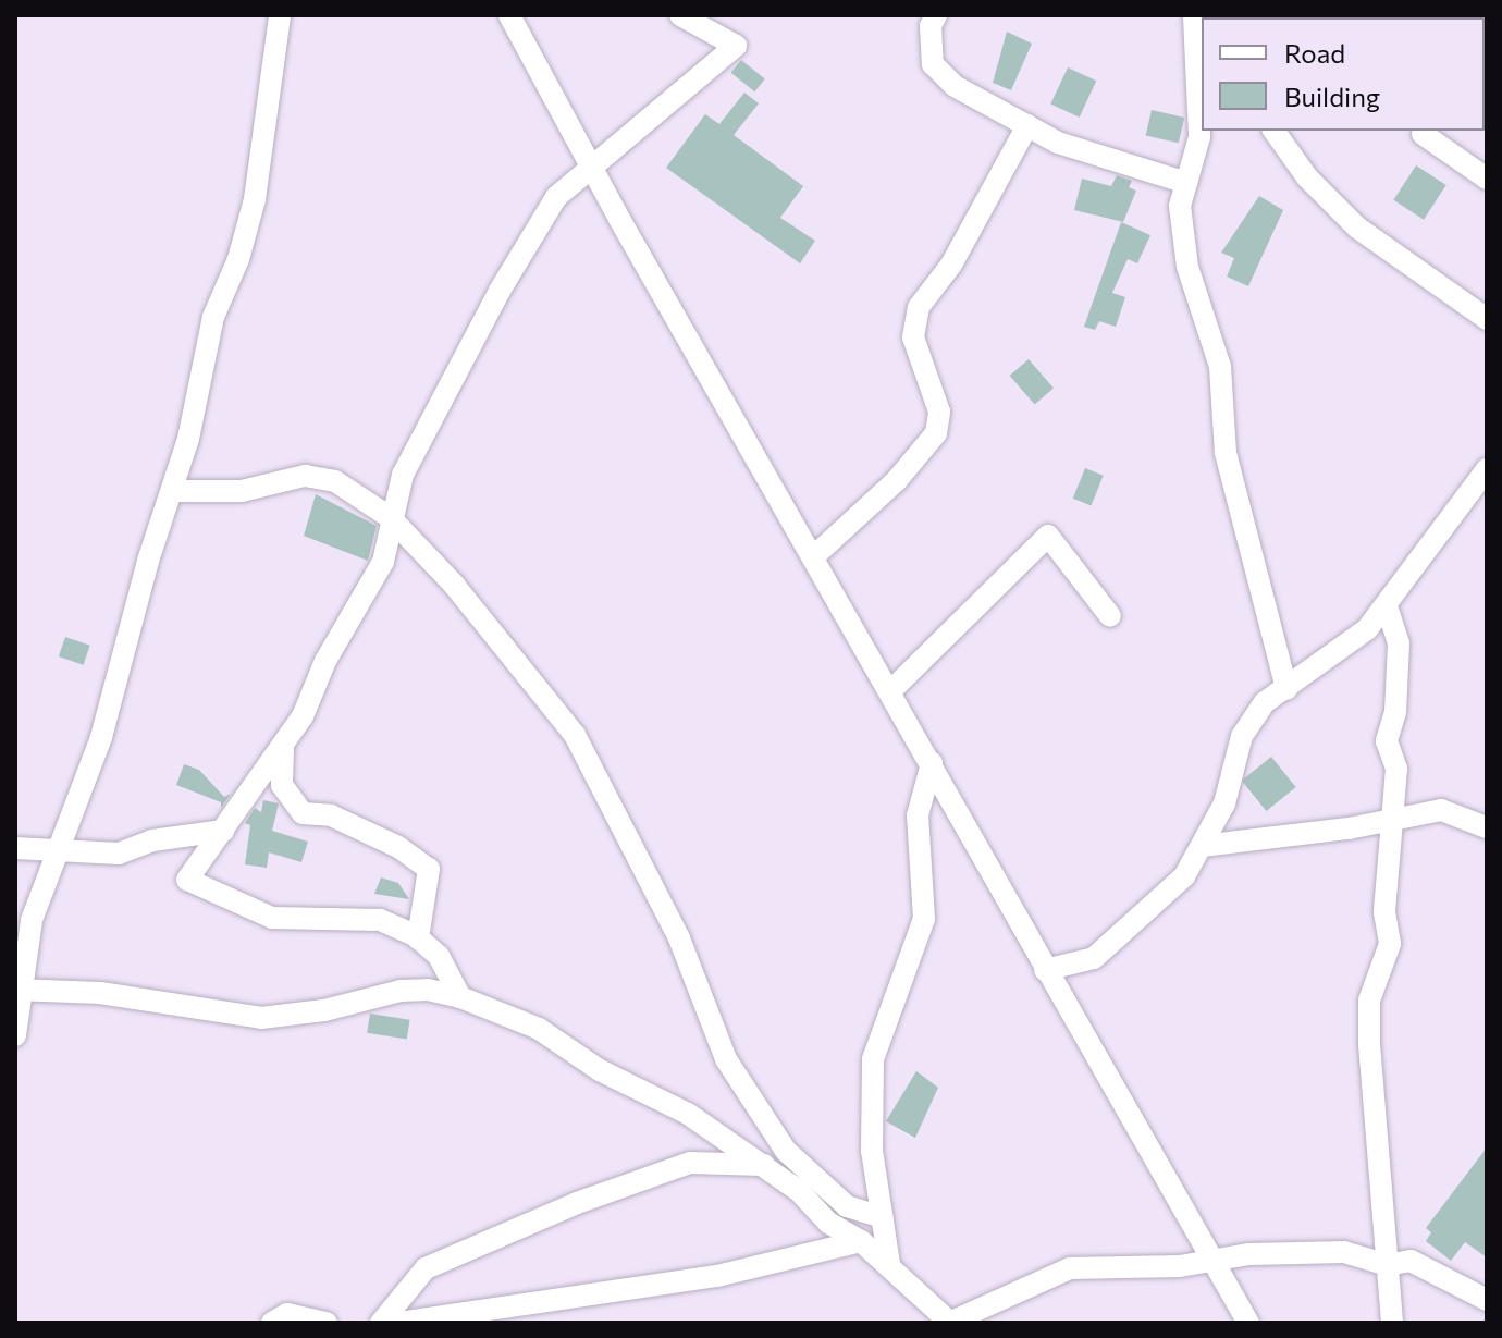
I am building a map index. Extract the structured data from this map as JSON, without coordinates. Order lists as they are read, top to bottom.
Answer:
{
  "legend": ["Road", "Building"]
}
